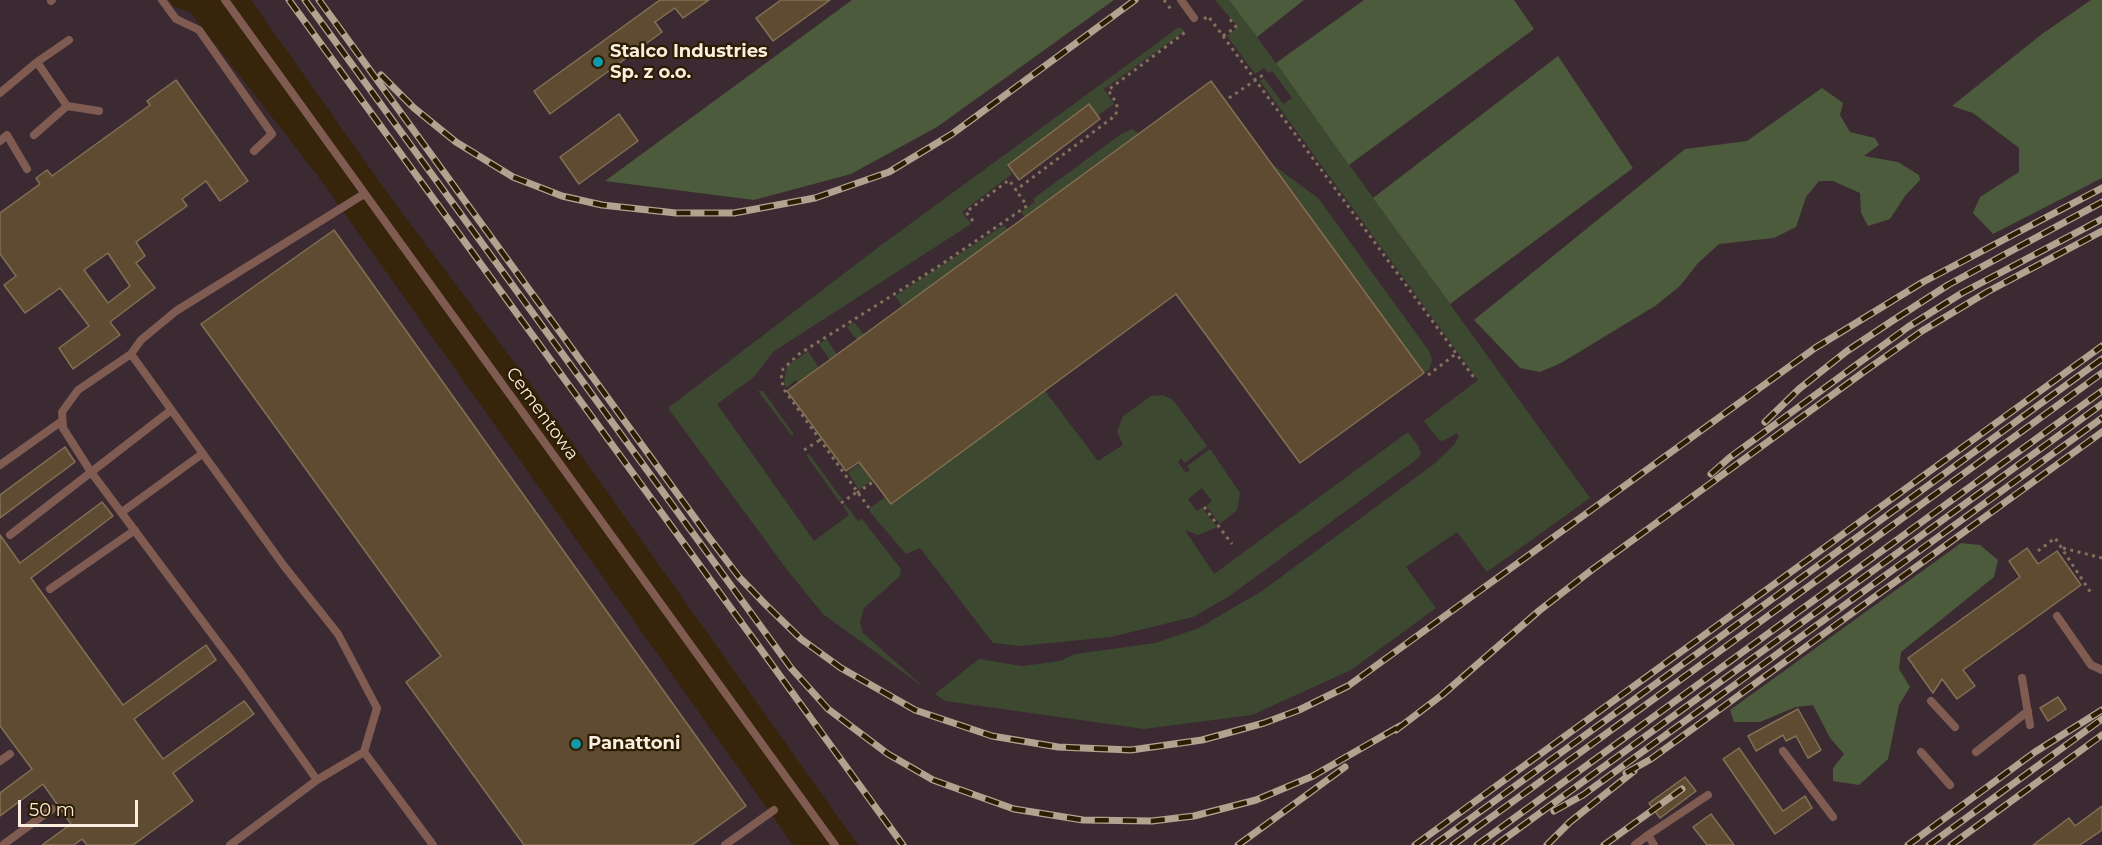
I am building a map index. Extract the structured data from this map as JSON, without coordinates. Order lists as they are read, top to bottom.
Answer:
{
  "streets": {
    "lane": ["Cementowa"]
  },
  "places": ["Stalco Industries Sp. z o.o.", "Panattoni"],
  "scale_bar": "50 m"
}
